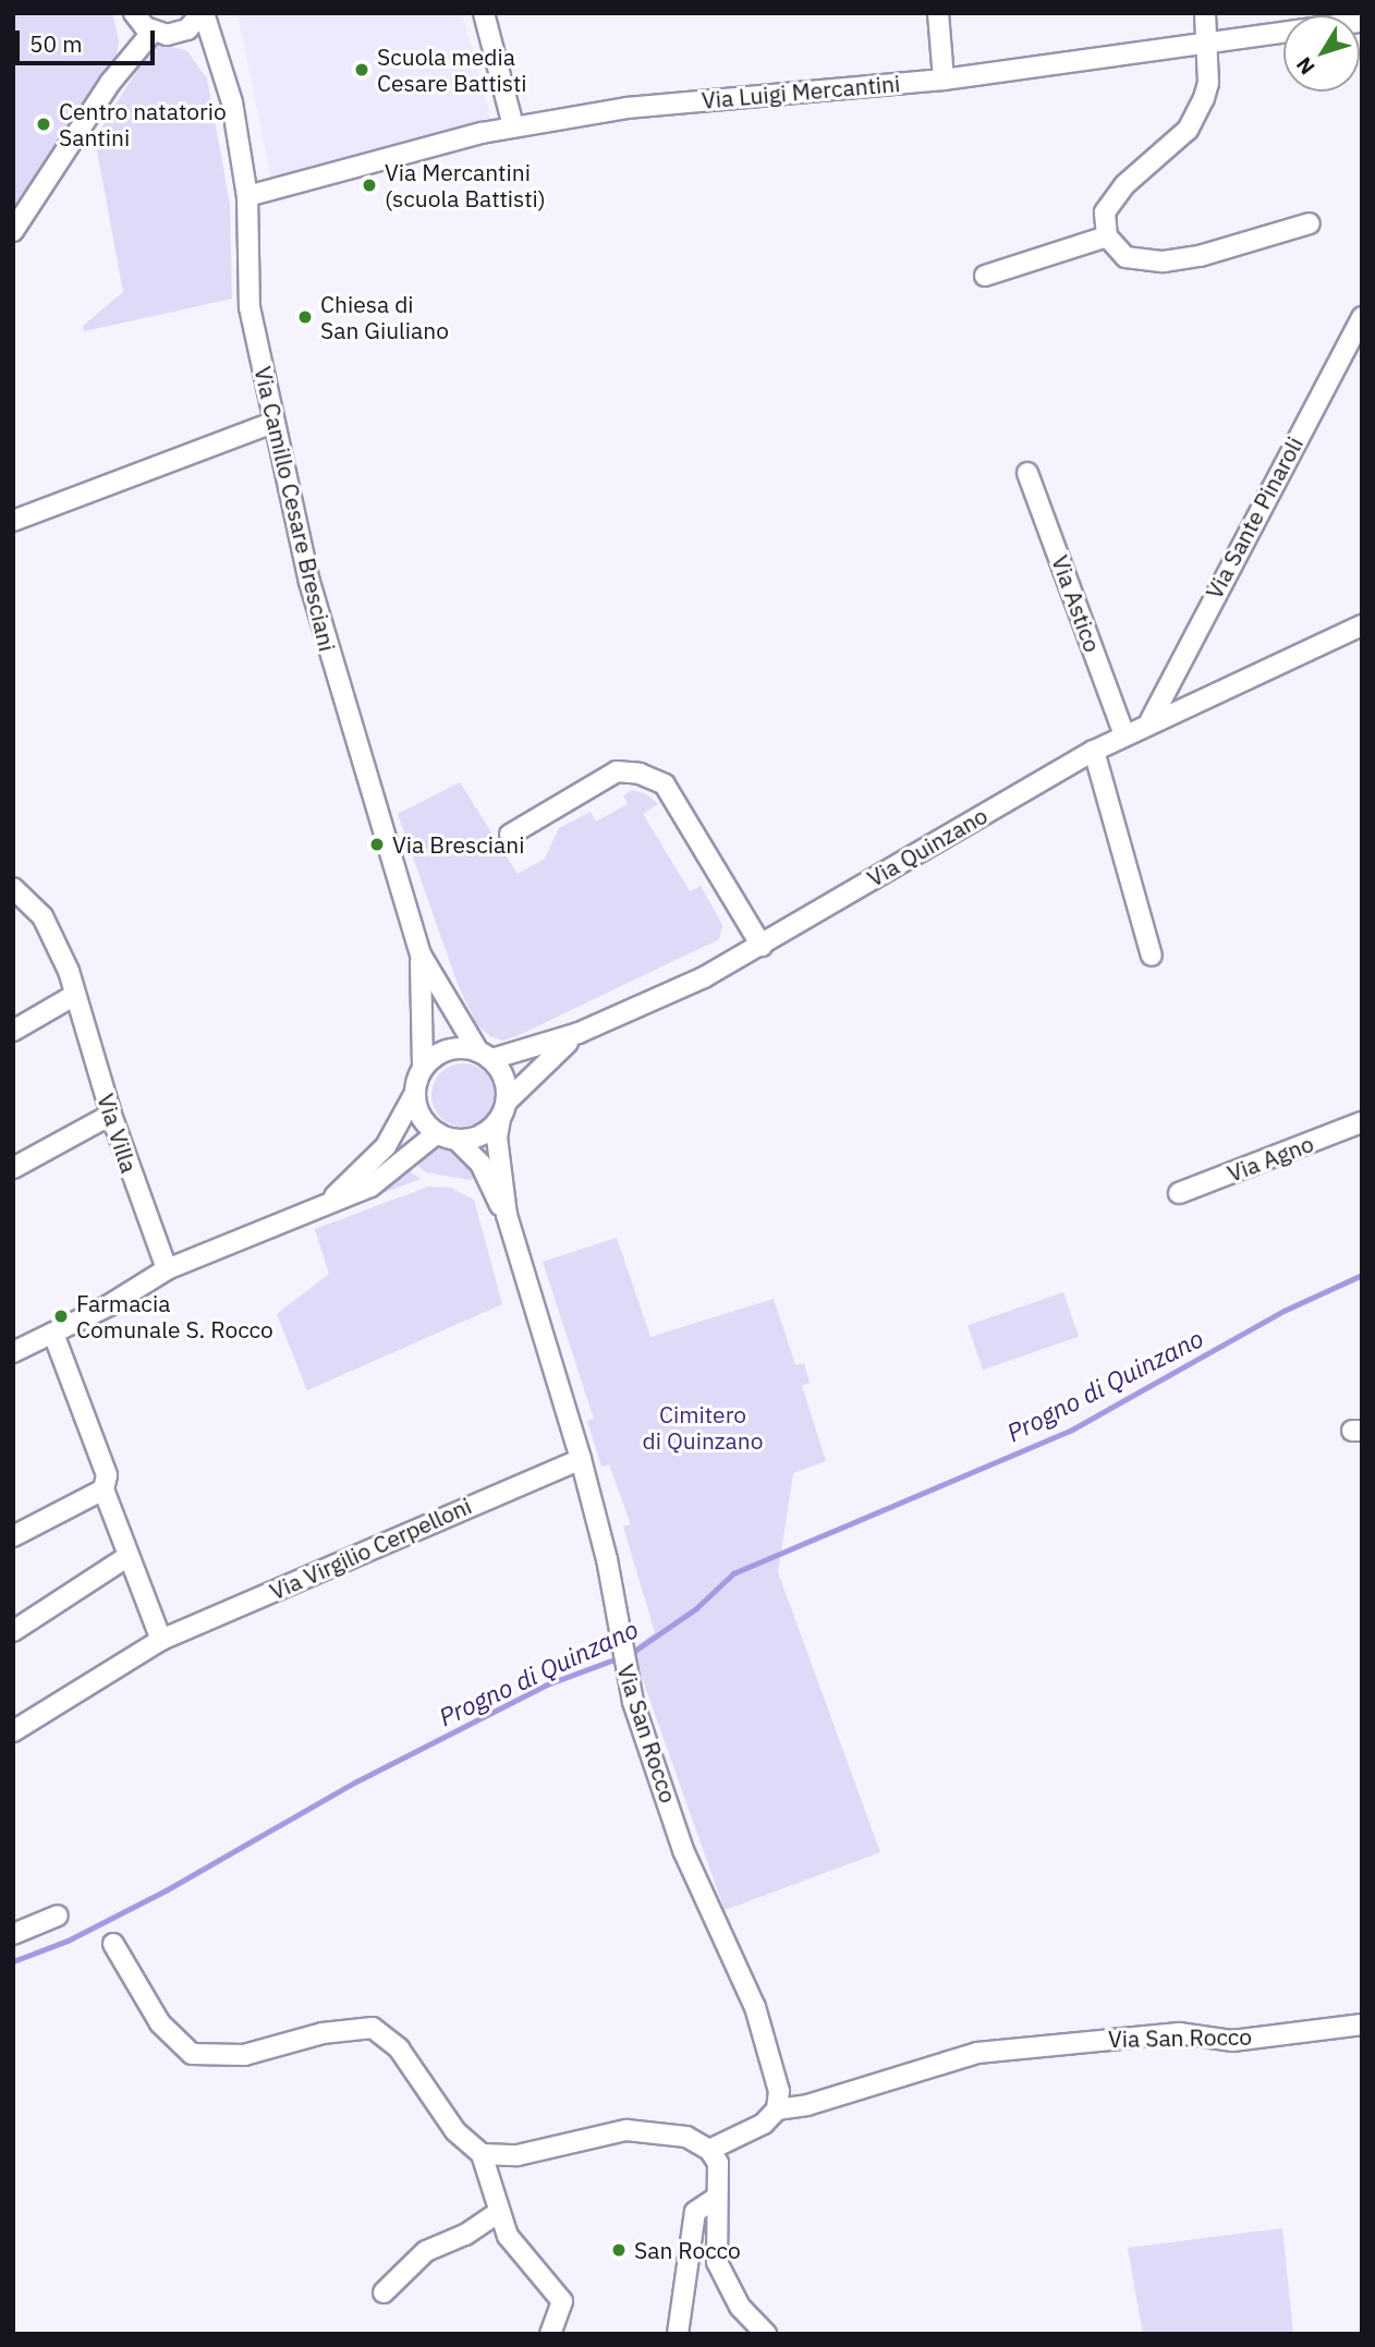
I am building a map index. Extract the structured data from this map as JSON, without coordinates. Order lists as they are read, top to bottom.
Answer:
{
  "streets": {
    "street": [
      "Via Luigi Mercantini",
      "Via Camillo Cesare Bresciani",
      "Via Sante Pinaroli",
      "Via Astico",
      "Via Quinzano",
      "Via Villa",
      "Via Agno",
      "Via Virgilio Cerpelloni",
      "Via San Rocco"
    ]
  },
  "crossings": [
    ["Via Luigi Mercantini", "Via Camillo Cesare Bresciani"],
    ["Via Camillo Cesare Bresciani", "Via Quinzano"],
    ["Via Camillo Cesare Bresciani", "Via San Rocco"],
    ["Via Sante Pinaroli", "Via Quinzano"],
    ["Via Astico", "Via Quinzano"],
    ["Via Quinzano", "Via San Rocco"],
    ["Via Virgilio Cerpelloni", "Via San Rocco"]
  ],
  "water": ["Progno di Quinzano"],
  "parks": ["Cimitero di Quinzano"],
  "places": [
    "Scuola media Cesare Battisti",
    "Centro natatorio Santini",
    "Via Mercantini (scuola Battisti)",
    "Chiesa di San Giuliano",
    "Via Bresciani",
    "Farmacia Comunale S. Rocco",
    "San Rocco"
  ],
  "scale_bar": "50 m",
  "north": "bottom left"
}
